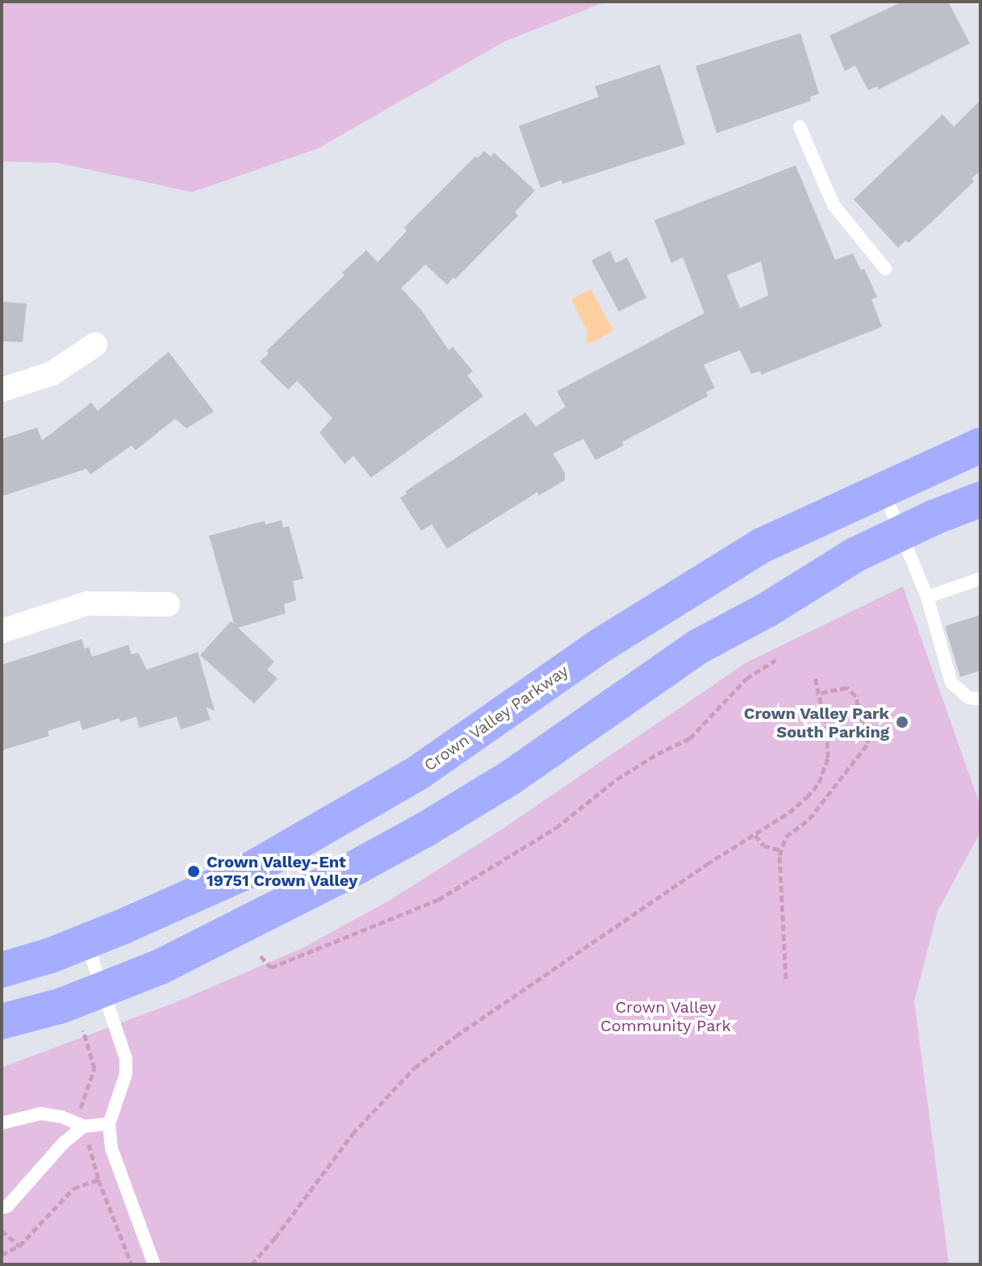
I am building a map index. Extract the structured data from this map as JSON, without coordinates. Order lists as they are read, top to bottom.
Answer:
{
  "streets": {
    "main road": ["Crown Valley Parkway"]
  },
  "parks": ["Crown Valley Community Park"],
  "places": ["Crown Valley Park South Parking", "Crown Valley-Ent 19751 Crown Valley"]
}
